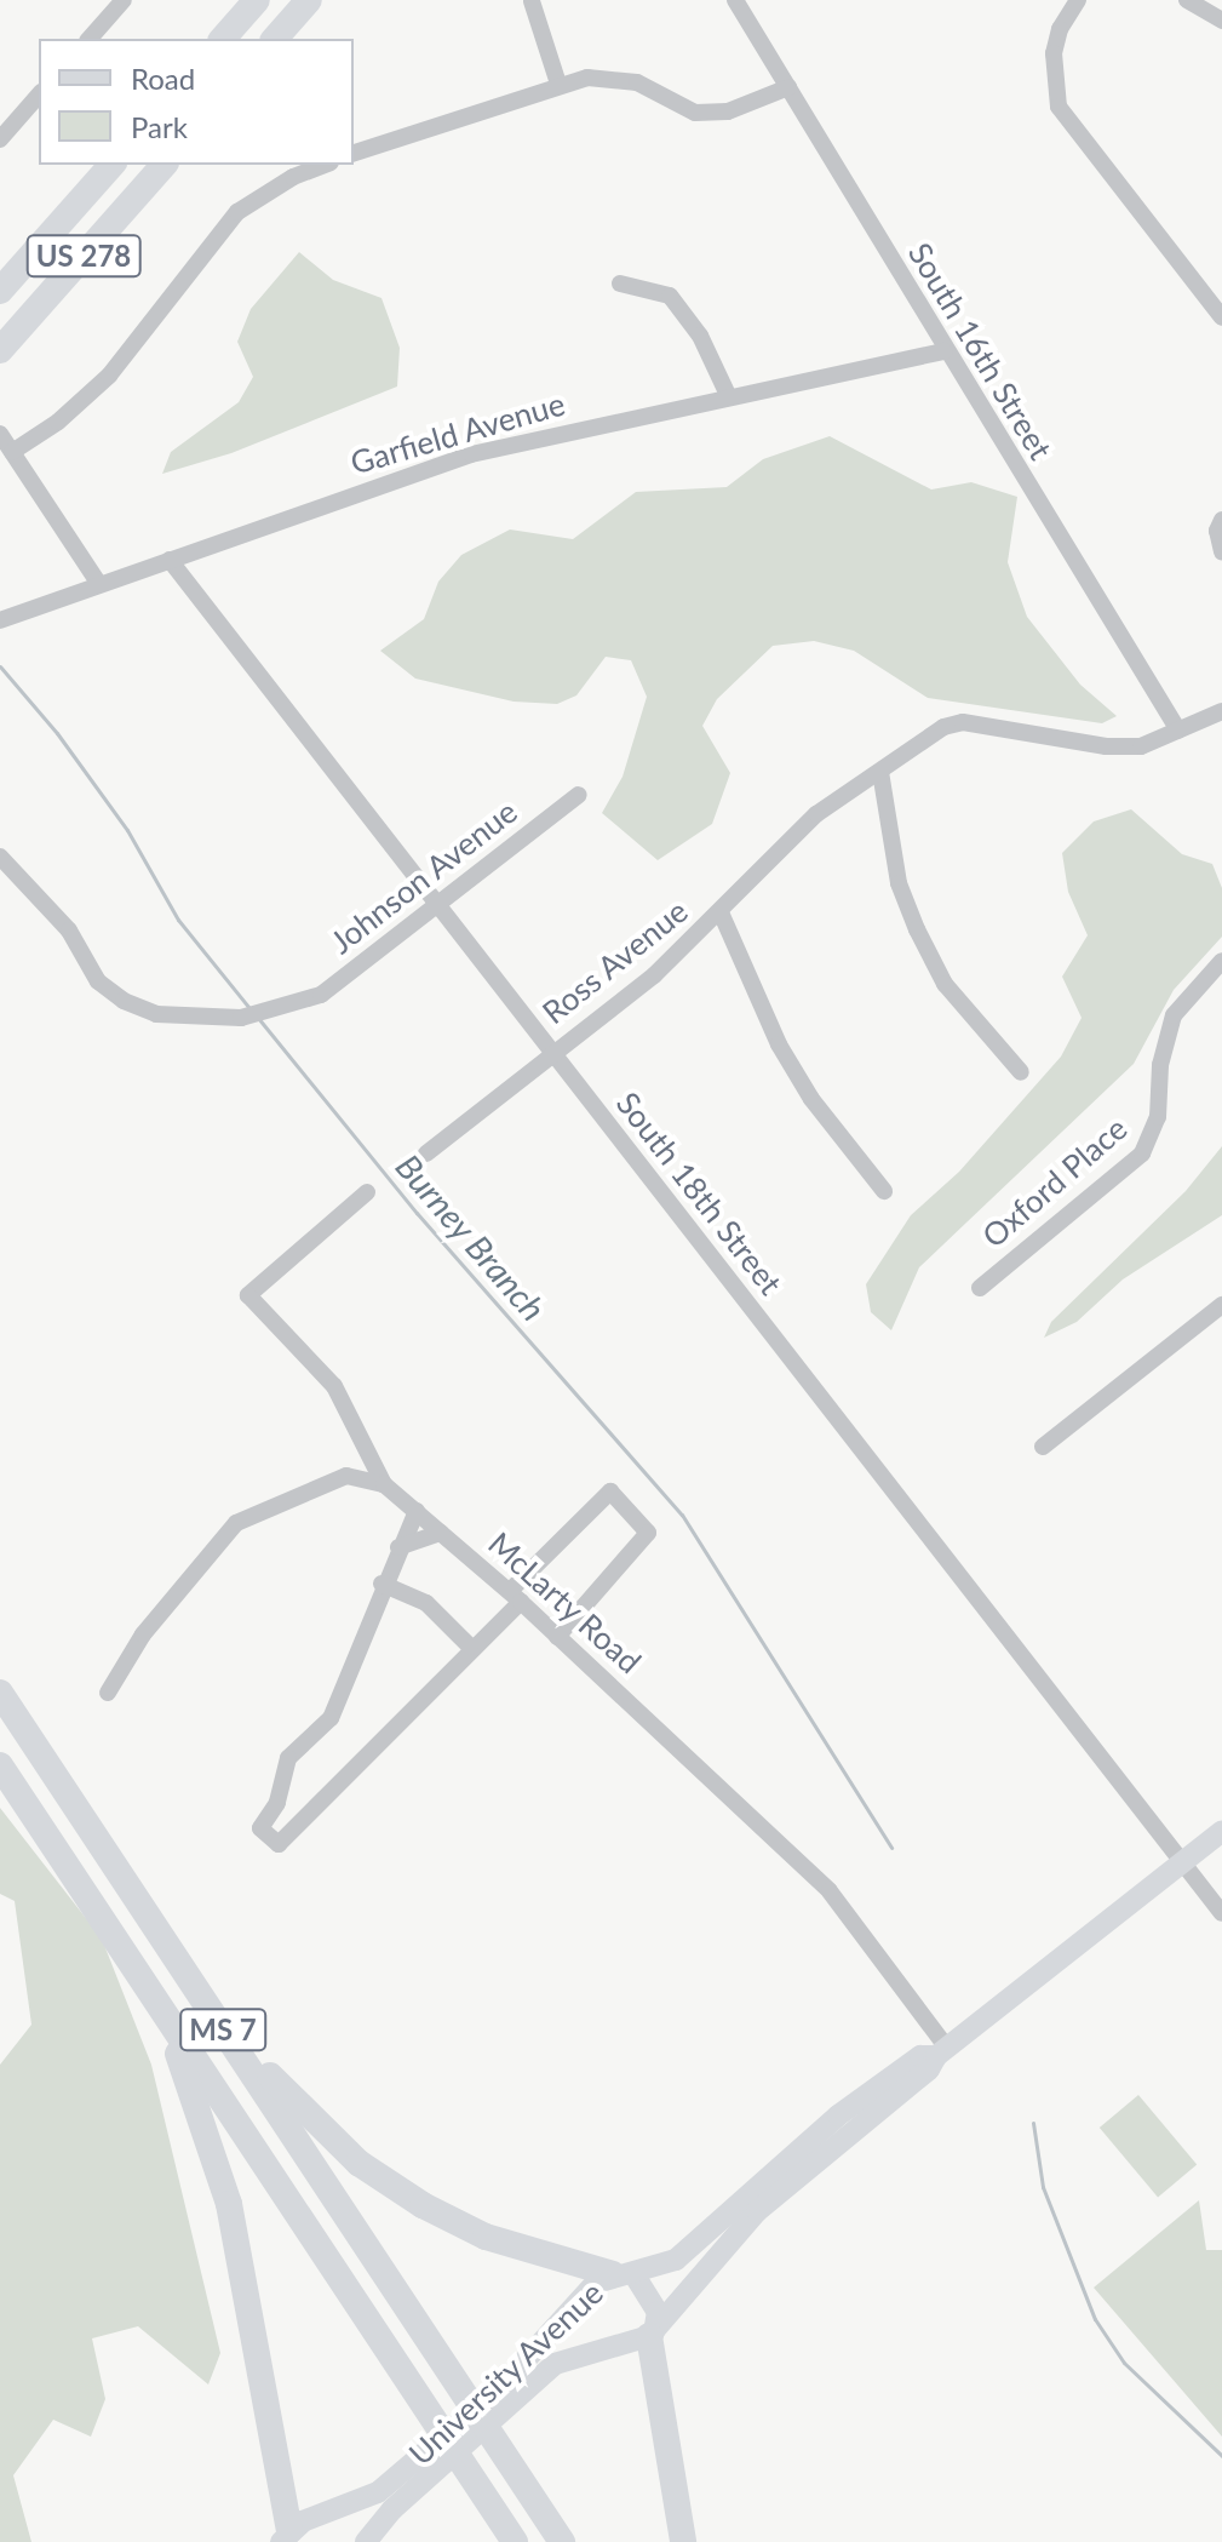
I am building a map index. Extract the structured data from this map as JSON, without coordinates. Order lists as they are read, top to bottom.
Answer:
{
  "streets": {
    "highway": ["US 278", "MS 7"],
    "main road": ["University Avenue"],
    "street": [
      "South 16th Street",
      "Garfield Avenue",
      "Johnson Avenue",
      "Ross Avenue",
      "Oxford Place",
      "South 18th Street",
      "McLarty Road"
    ]
  },
  "crossings": [
    ["South 16th Street", "Garfield Avenue"],
    ["Garfield Avenue", "South 18th Street"],
    ["Johnson Avenue", "South 18th Street"],
    ["Ross Avenue", "South 18th Street"],
    ["South 18th Street", "University Avenue"],
    ["McLarty Road", "University Avenue"]
  ],
  "water": ["Burney Branch"],
  "legend": ["Road", "Park"]
}
